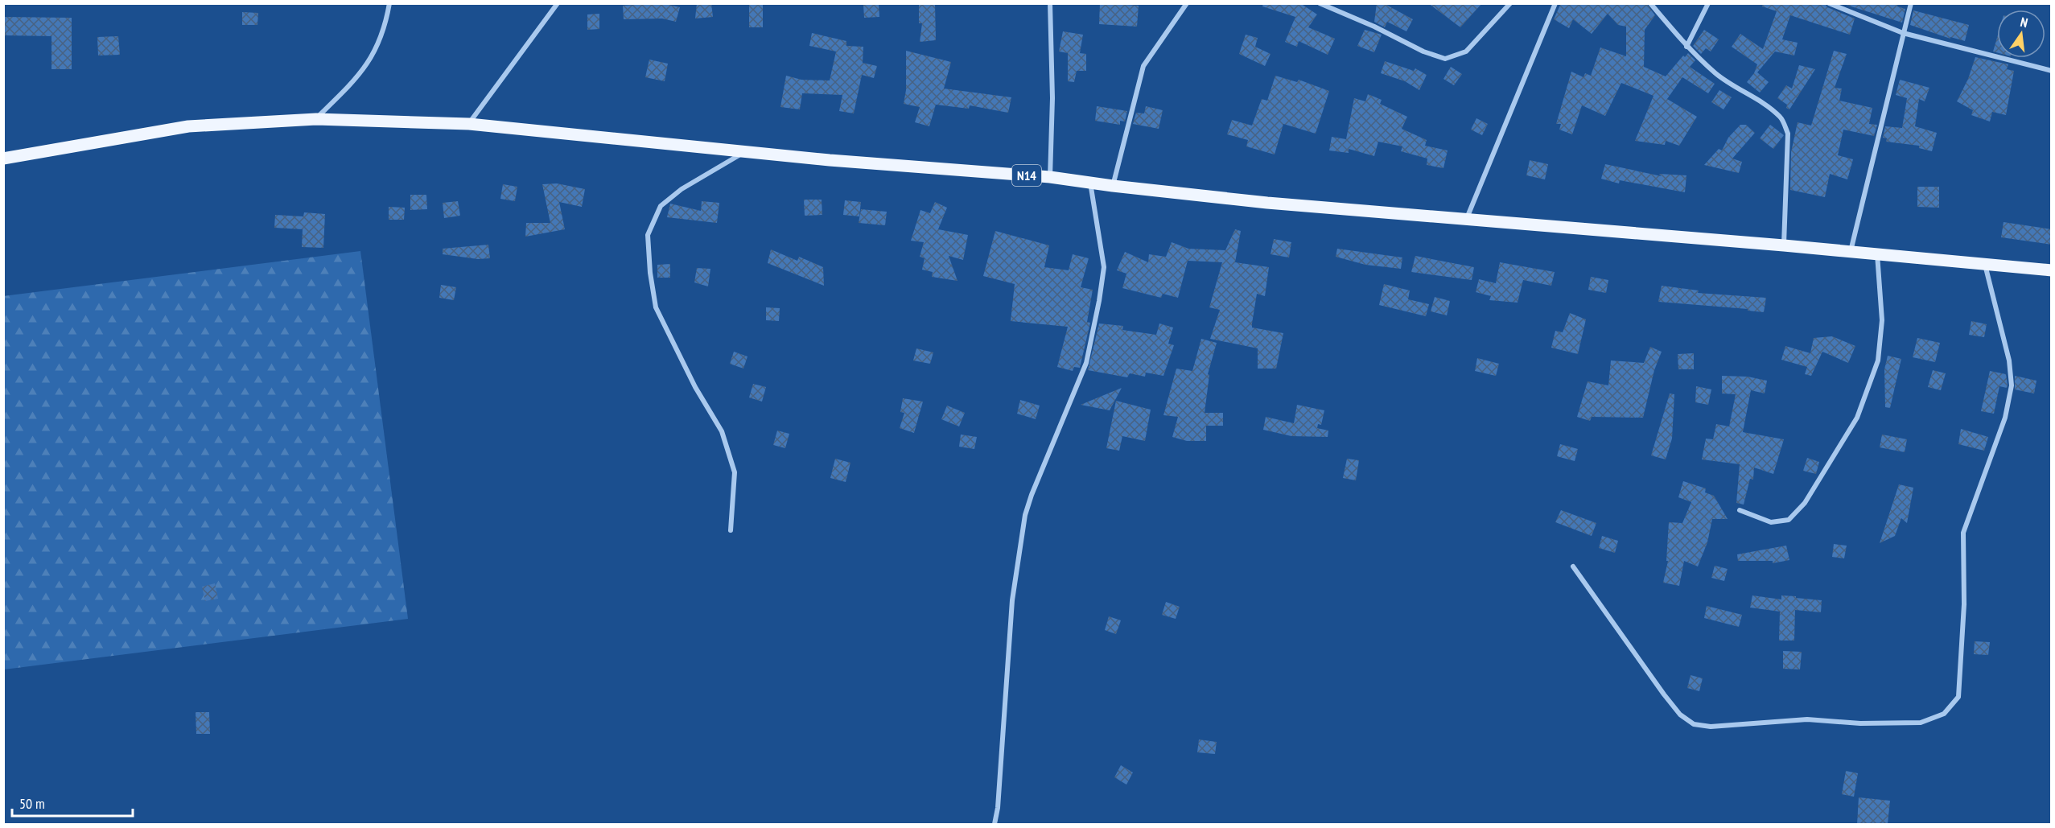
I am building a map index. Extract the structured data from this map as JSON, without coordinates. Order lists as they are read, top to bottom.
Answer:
{
  "streets": {
    "main road": ["N14"]
  },
  "scale_bar": "50 m",
  "north": "top"
}
